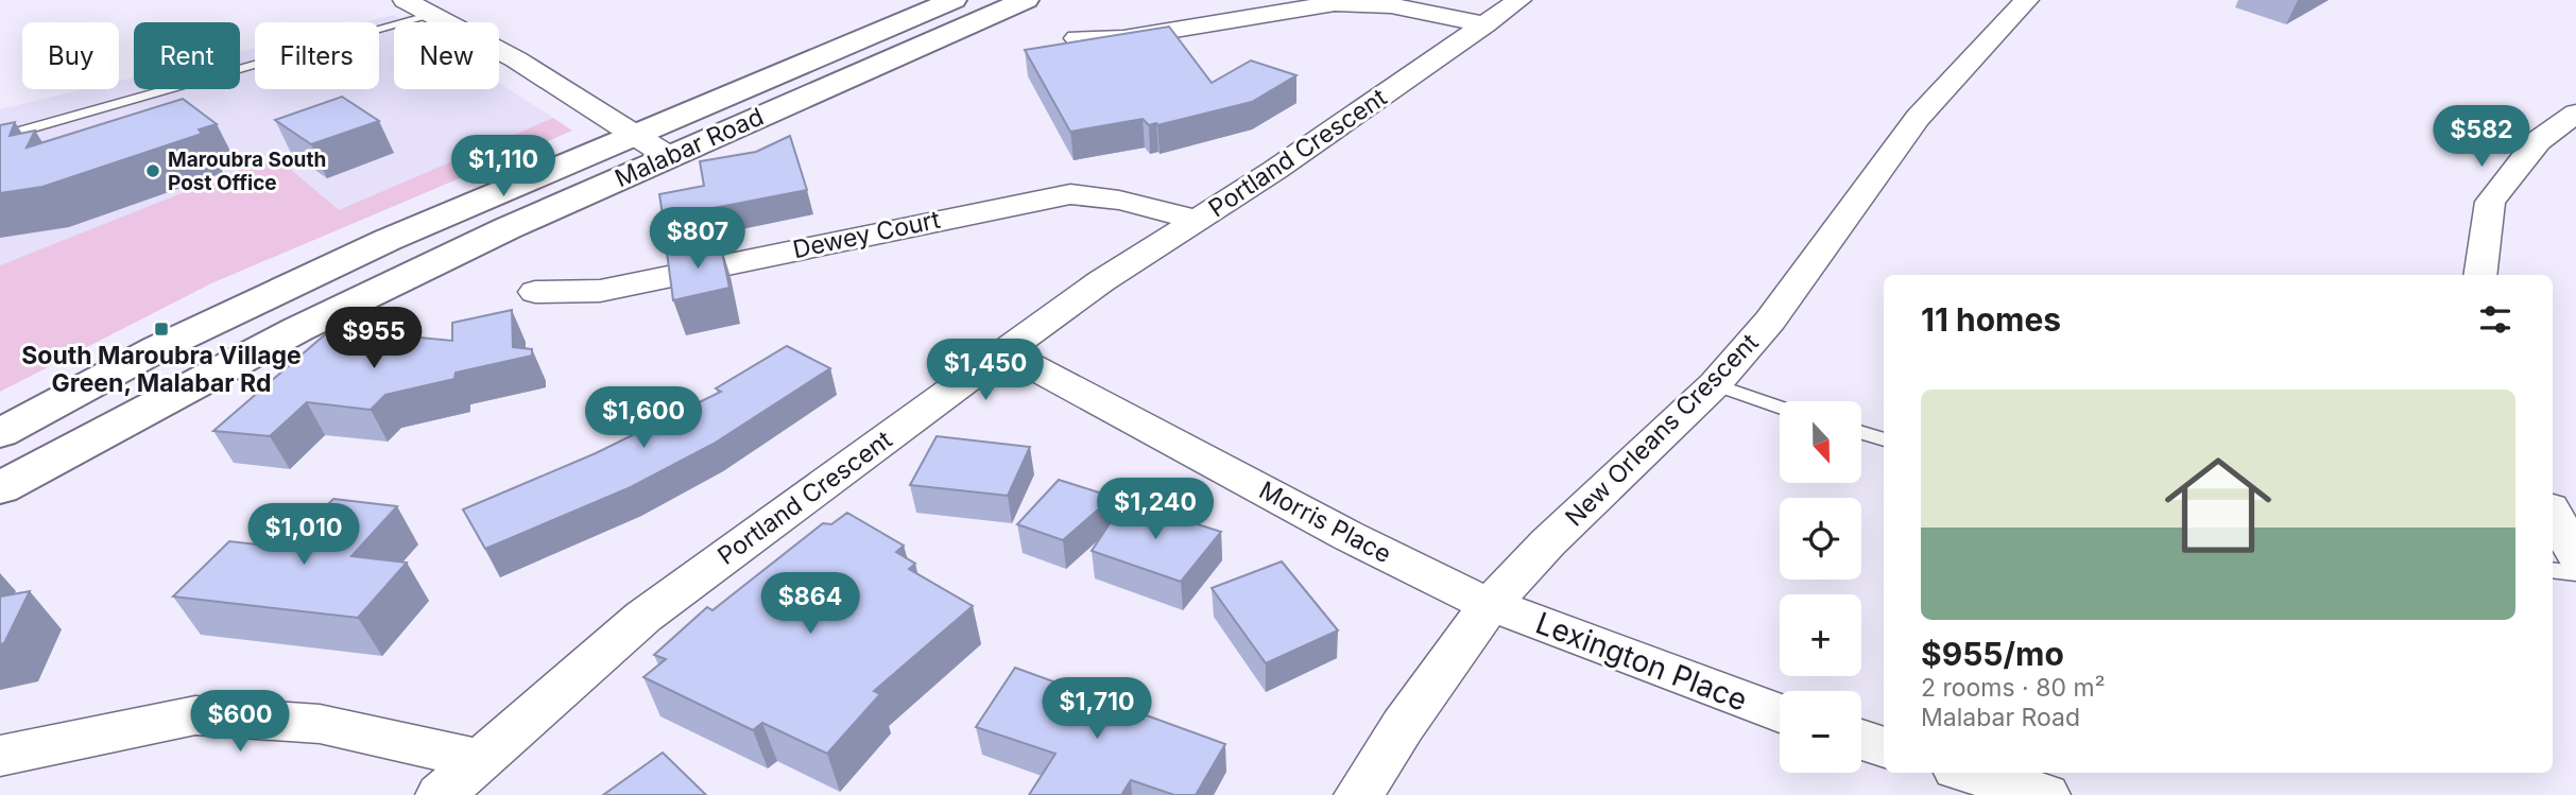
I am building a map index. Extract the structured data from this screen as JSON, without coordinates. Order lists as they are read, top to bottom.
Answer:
{
  "streets": {
    "main road": ["Malabar Road"],
    "street": [
      "Portland Crescent",
      "Dewey Court",
      "New Orleans Crescent",
      "Morris Place",
      "Lexington Place"
    ]
  },
  "crossings": [
    ["Portland Crescent", "Dewey Court"],
    ["Portland Crescent", "Morris Place"],
    ["New Orleans Crescent", "Morris Place"],
    ["New Orleans Crescent", "Lexington Place"],
    ["Morris Place", "Lexington Place"]
  ],
  "places": {
    "other": ["Maroubra South Post Office"],
    "transit": ["South Maroubra Village Green, Malabar Rd"]
  },
  "north": "bottom",
  "page": {
    "chip": [
      "Buy",
      "Rent",
      "Filters",
      "New"
    ],
    "price": [
      "$582",
      "$1,110",
      "$807",
      "$955",
      "$1,450",
      "$1,600",
      "$1,240",
      "$1,010",
      "$864",
      "$1,710",
      "$600"
    ],
    "heading": "11 homes",
    "list": [
      {
        "name": "$955/mo",
        "note": "2 rooms · 80 m² · Malabar Road"
      }
    ],
    "map_buttons": ["+", "−"]
  }
}
